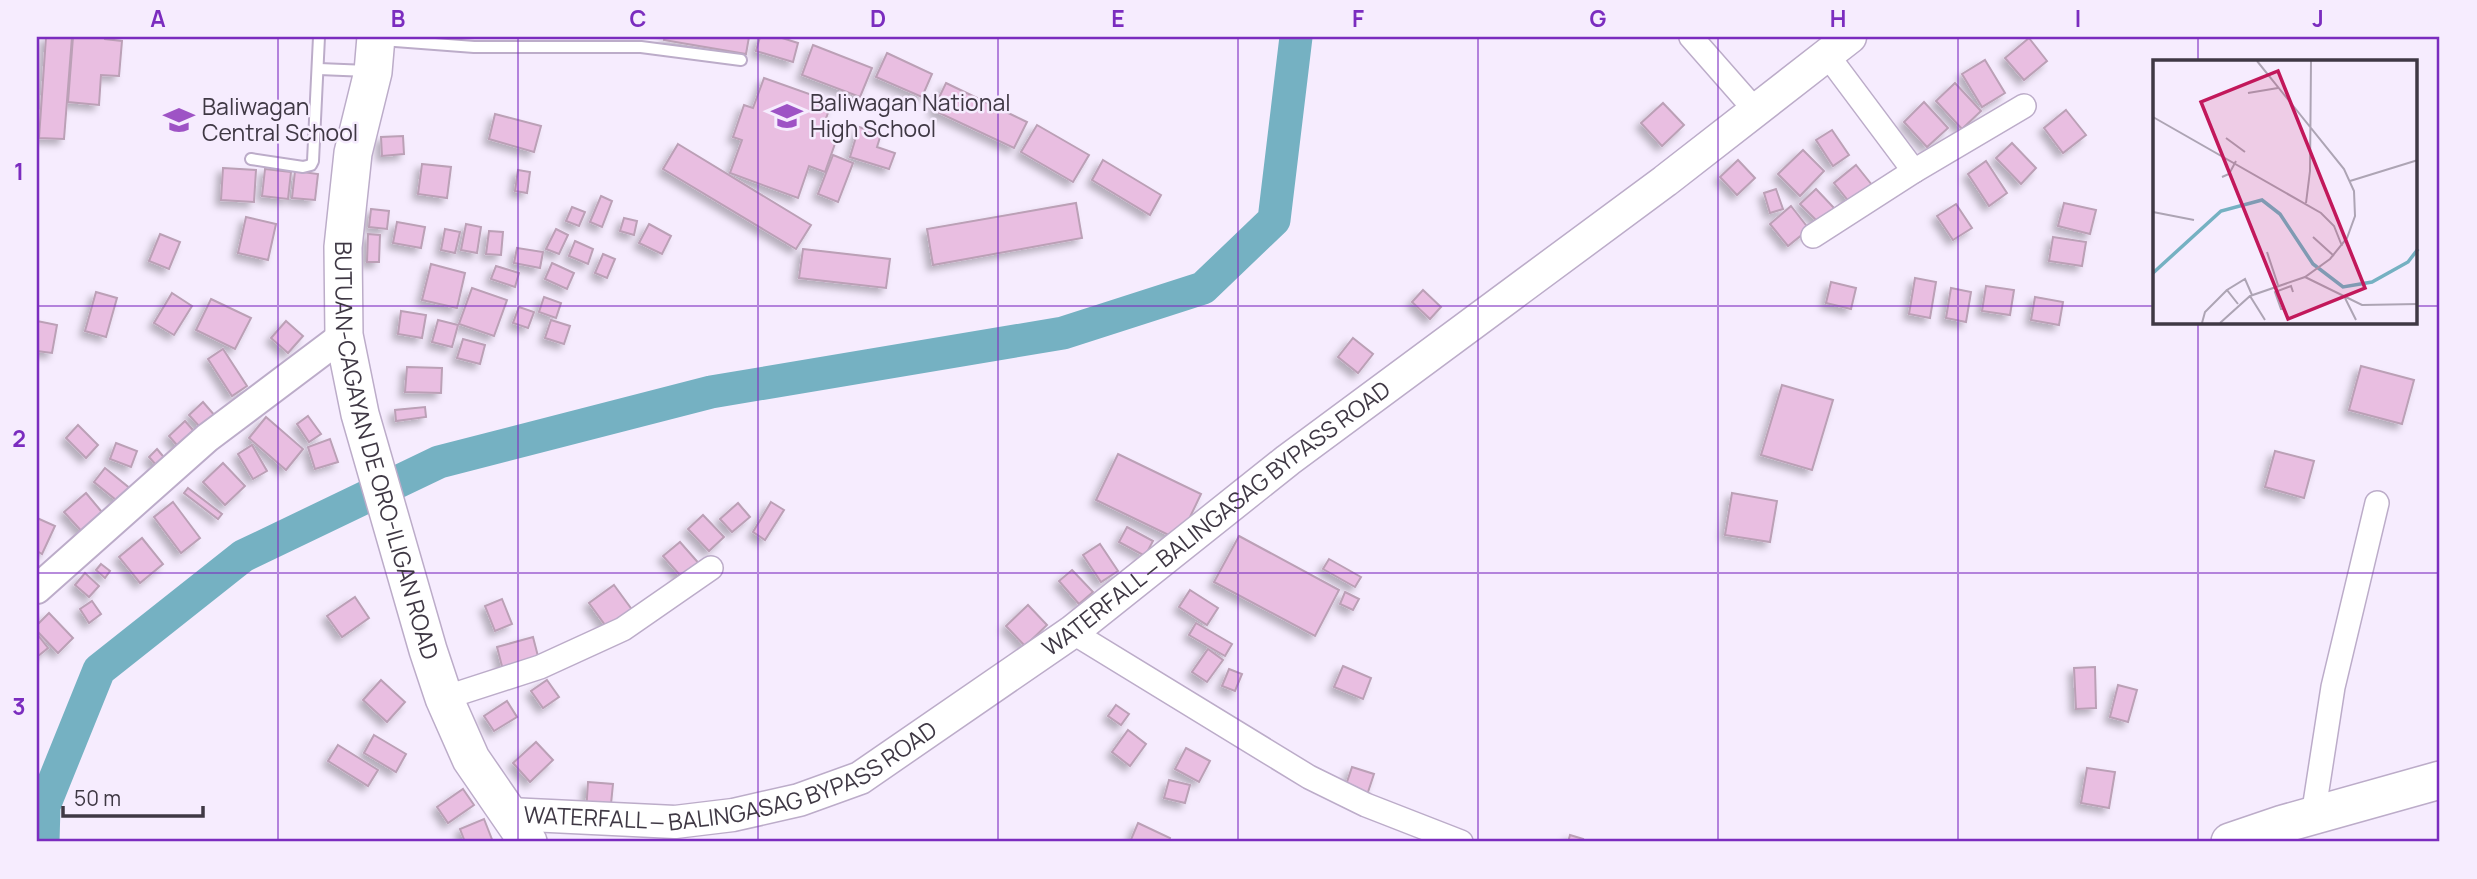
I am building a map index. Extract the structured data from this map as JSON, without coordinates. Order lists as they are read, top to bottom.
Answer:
{
  "streets": {
    "highway": ["BUTUAN-CAGAYAN DE ORO-ILIGAN ROAD"],
    "main road": ["WATERFALL ‒ BALINGASAG BYPASS ROAD"]
  },
  "crossings": [
    ["BUTUAN-CAGAYAN DE ORO-ILIGAN ROAD", "WATERFALL ‒ BALINGASAG BYPASS ROAD"]
  ],
  "places": {
    "school or university": ["Baliwagan National High School", "Baliwagan Central School"]
  },
  "scale_bar": "50 m",
  "grid": {
    "columns": [
      "A",
      "B",
      "C",
      "D",
      "E",
      "F",
      "G",
      "H",
      "I",
      "J"
    ],
    "rows": ["1", "2", "3"]
  }
}
